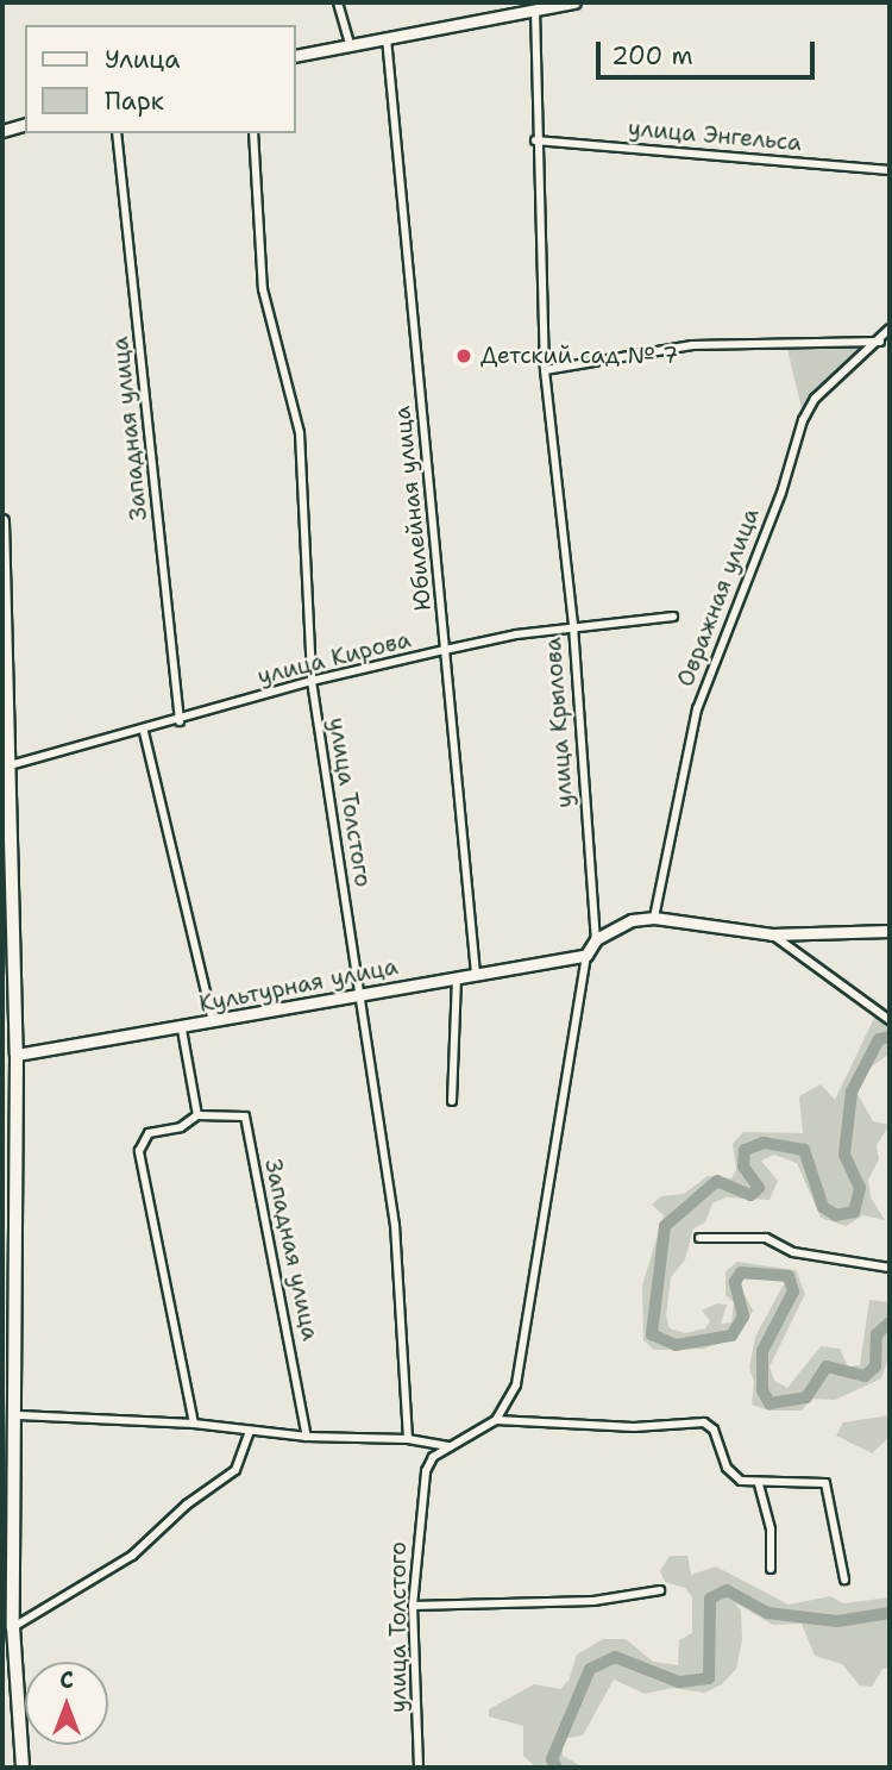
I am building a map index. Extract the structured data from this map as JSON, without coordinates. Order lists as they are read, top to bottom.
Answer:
{
  "streets": {
    "street": [
      "улица Энгельса",
      "Западная улица",
      "Юбилейная улица",
      "Овражная улица",
      "улица Кирова",
      "улица Крылова",
      "улица Толстого",
      "Культурная улица"
    ]
  },
  "crossings": [
    ["улица Энгельса", "улица Крылова"],
    ["Западная улица", "улица Кирова"],
    ["Юбилейная улица", "улица Кирова"],
    ["Юбилейная улица", "Культурная улица"],
    ["улица Кирова", "улица Крылова"],
    ["улица Кирова", "улица Толстого"],
    ["улица Толстого", "Культурная улица"]
  ],
  "places": ["Детский сад № 7"],
  "legend": ["Улица", "Парк"],
  "scale_bar": "200 m",
  "north": "top"
}
